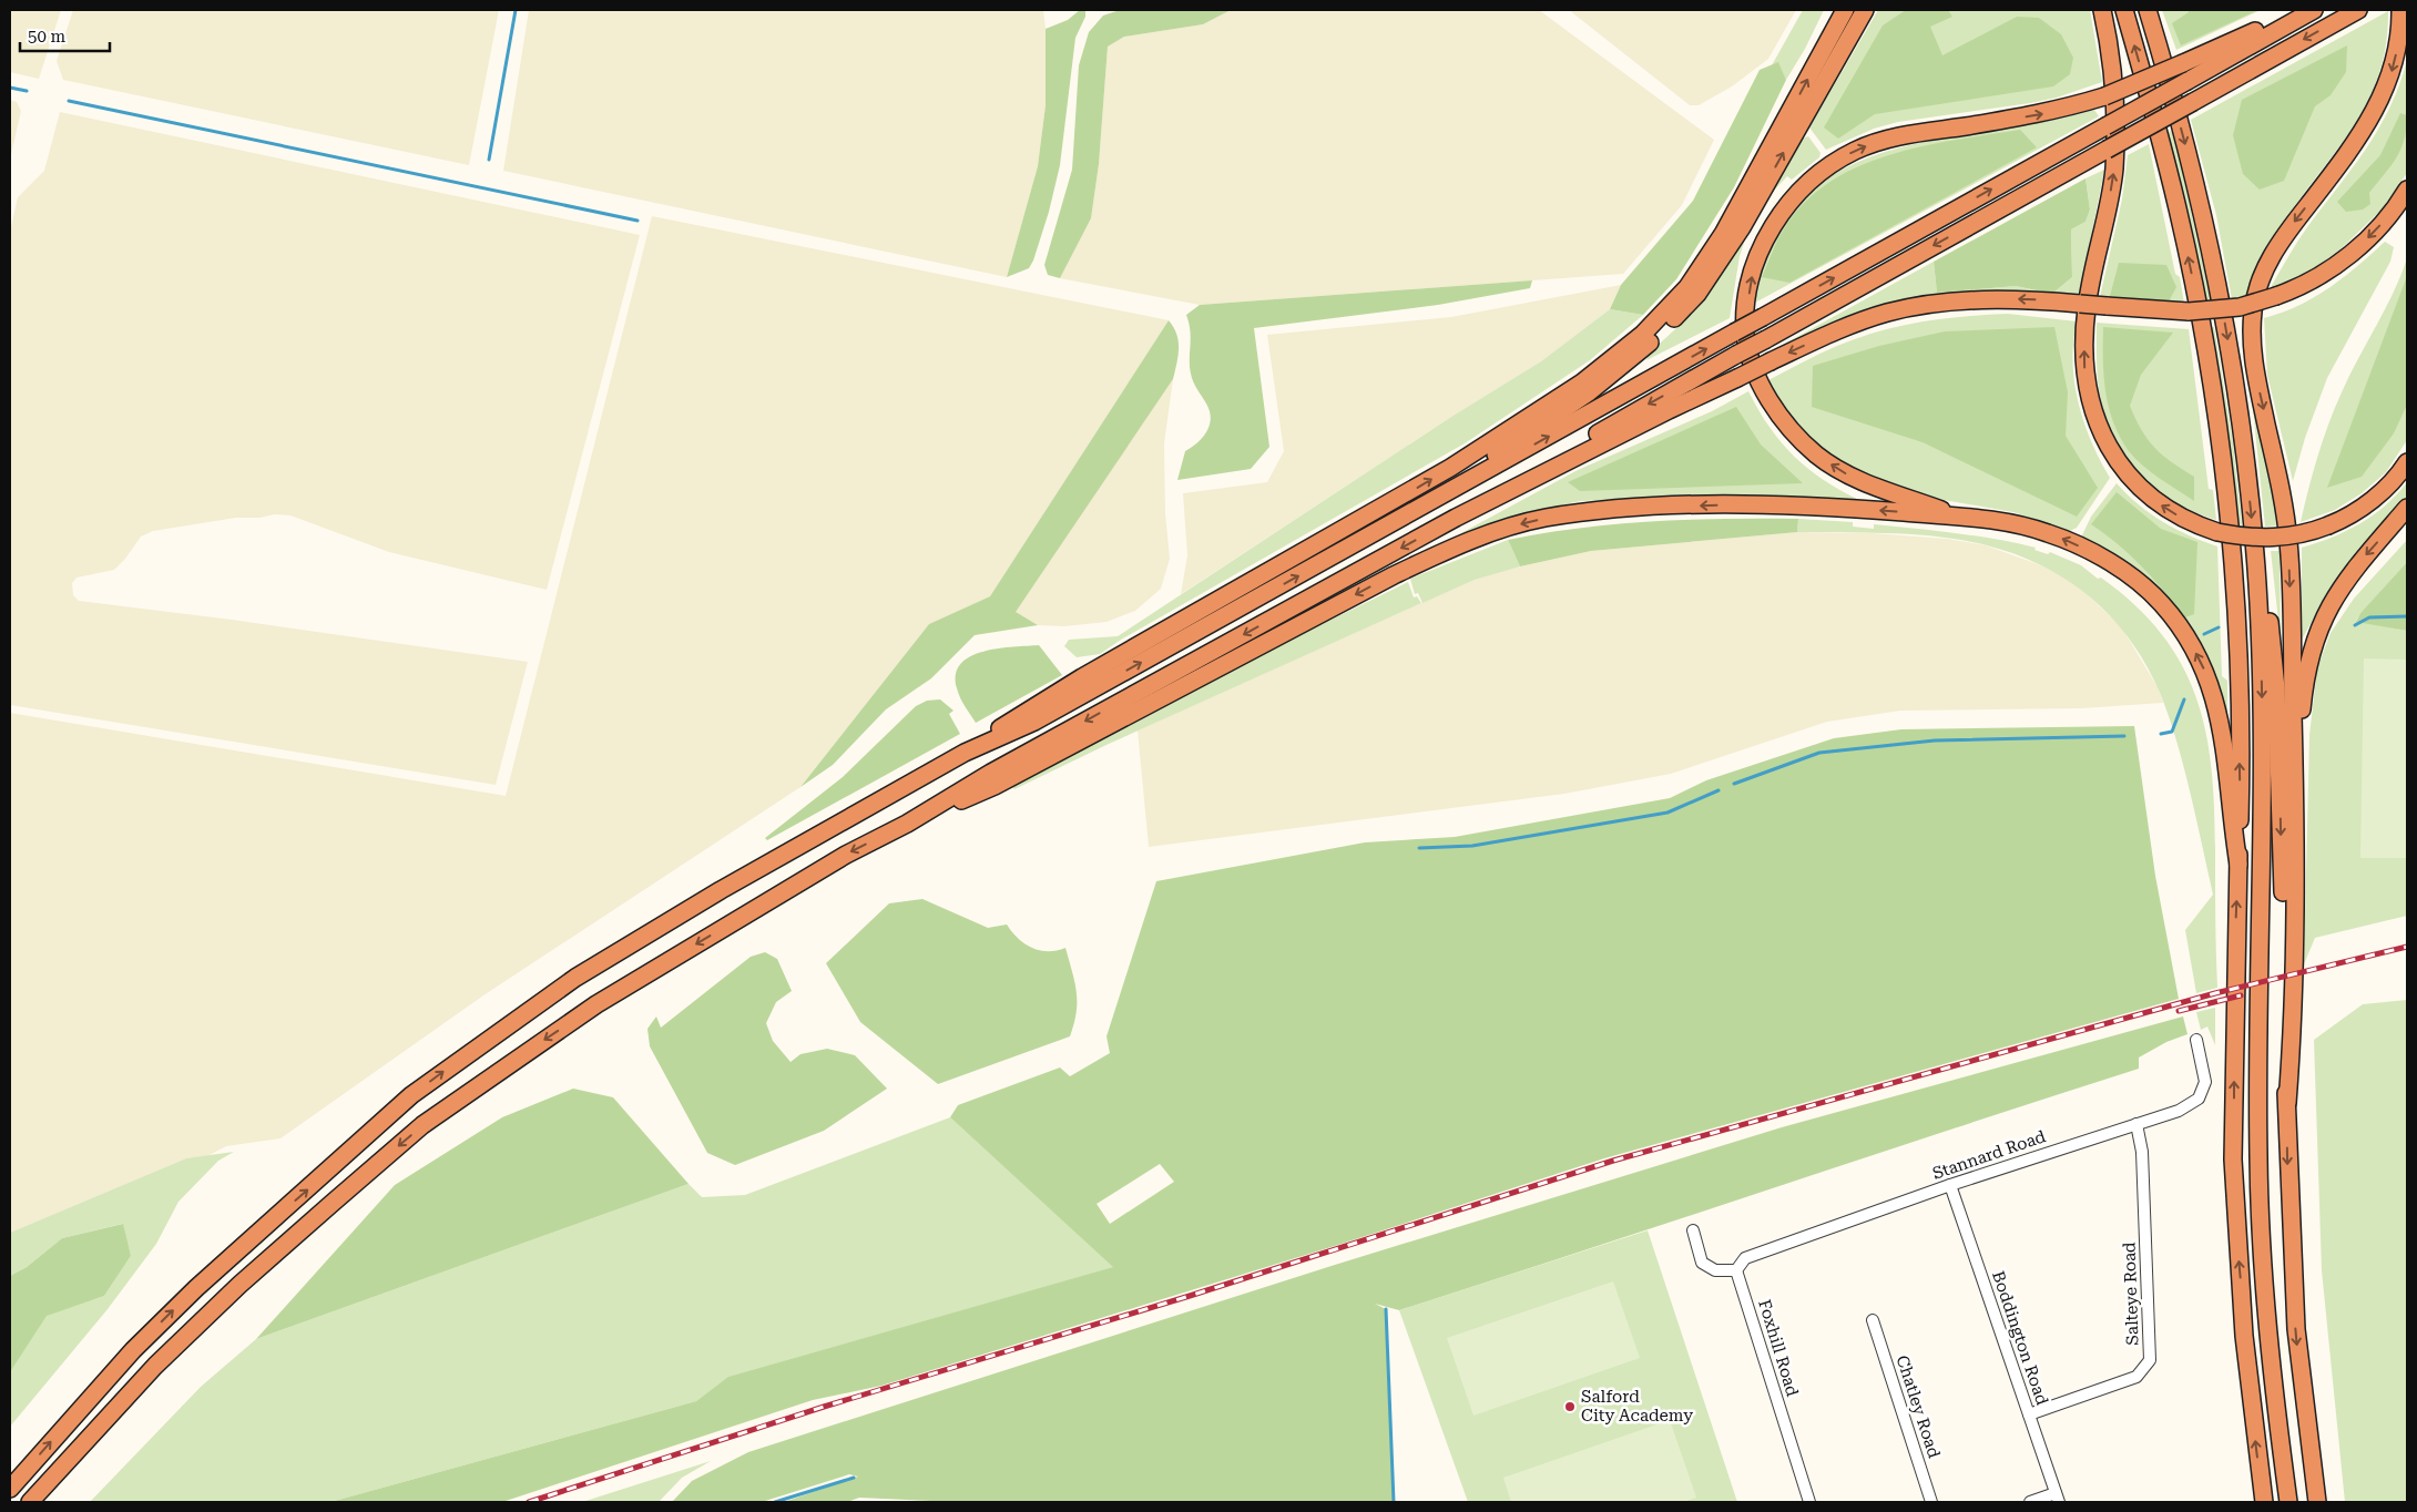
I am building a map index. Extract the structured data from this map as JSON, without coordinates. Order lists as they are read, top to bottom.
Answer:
{
  "streets": {
    "street": [
      "Stannard Road",
      "Salteye Road",
      "Boddington Road",
      "Foxhill Road",
      "Chatley Road"
    ]
  },
  "crossings": [
    ["Stannard Road", "Salteye Road"],
    ["Stannard Road", "Boddington Road"],
    ["Stannard Road", "Foxhill Road"],
    ["Salteye Road", "Boddington Road"]
  ],
  "places": ["Salford City Academy"],
  "scale_bar": "50 m"
}
